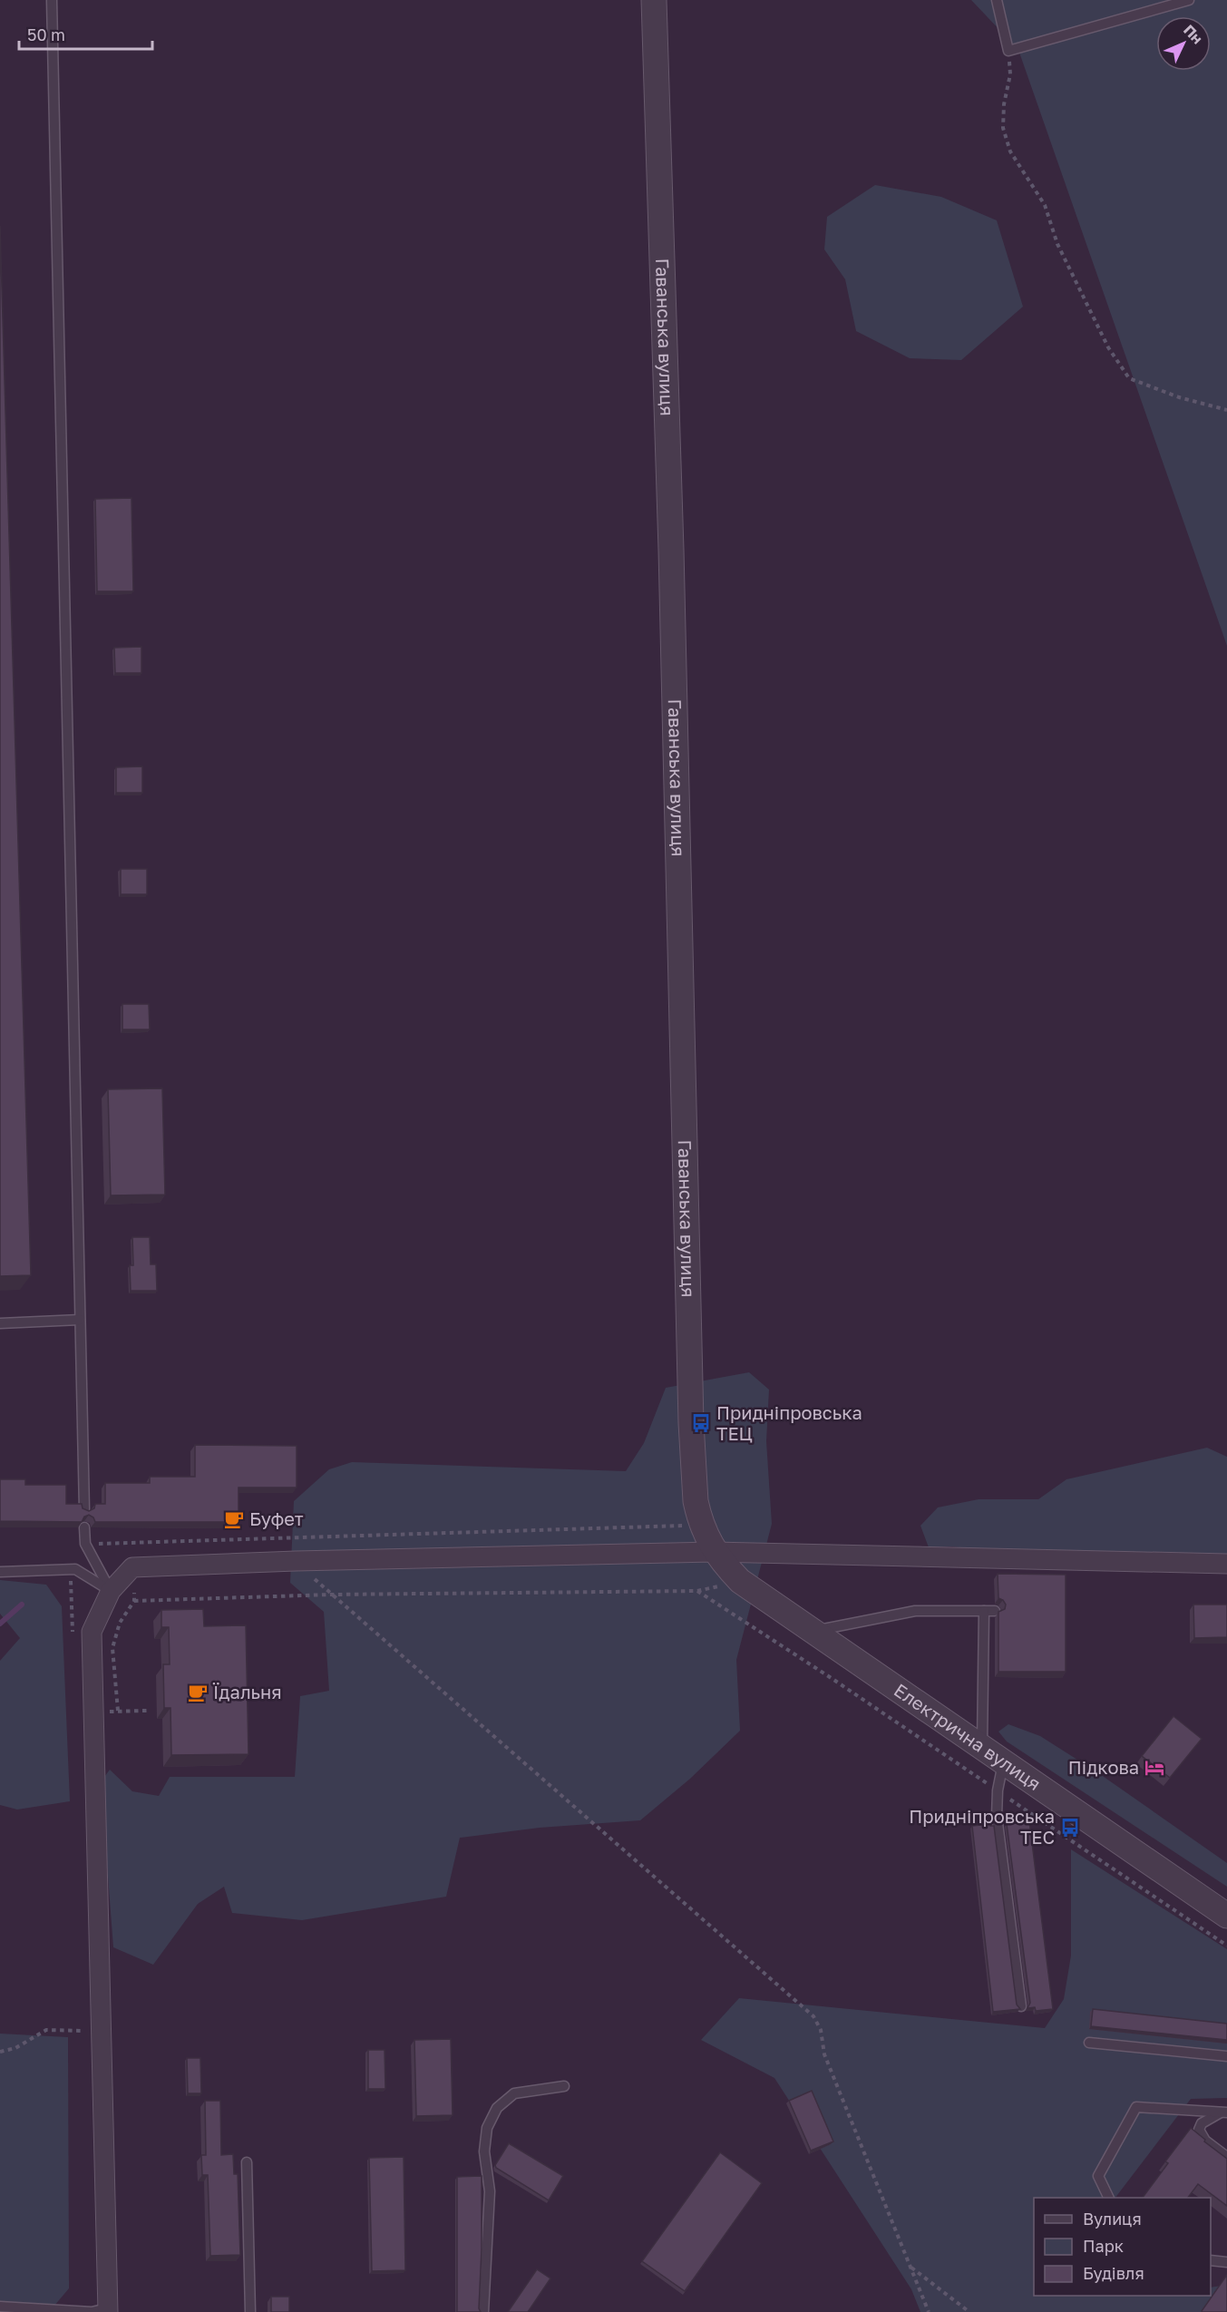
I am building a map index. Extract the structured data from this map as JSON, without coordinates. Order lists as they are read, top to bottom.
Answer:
{
  "streets": {
    "street": ["Гаванська вулиця", "Електрична вулиця"]
  },
  "crossings": [
    ["Гаванська вулиця", "Електрична вулиця"]
  ],
  "places": {
    "bus stop": ["Придніпровська ТЕЦ", "Придніпровська ТЕС"],
    "cafe": ["Буфет", "Їдальня"],
    "hotel": ["Підкова"]
  },
  "legend": ["Вулиця", "Парк", "Будівля"],
  "scale_bar": "50 m",
  "north": "top right"
}
